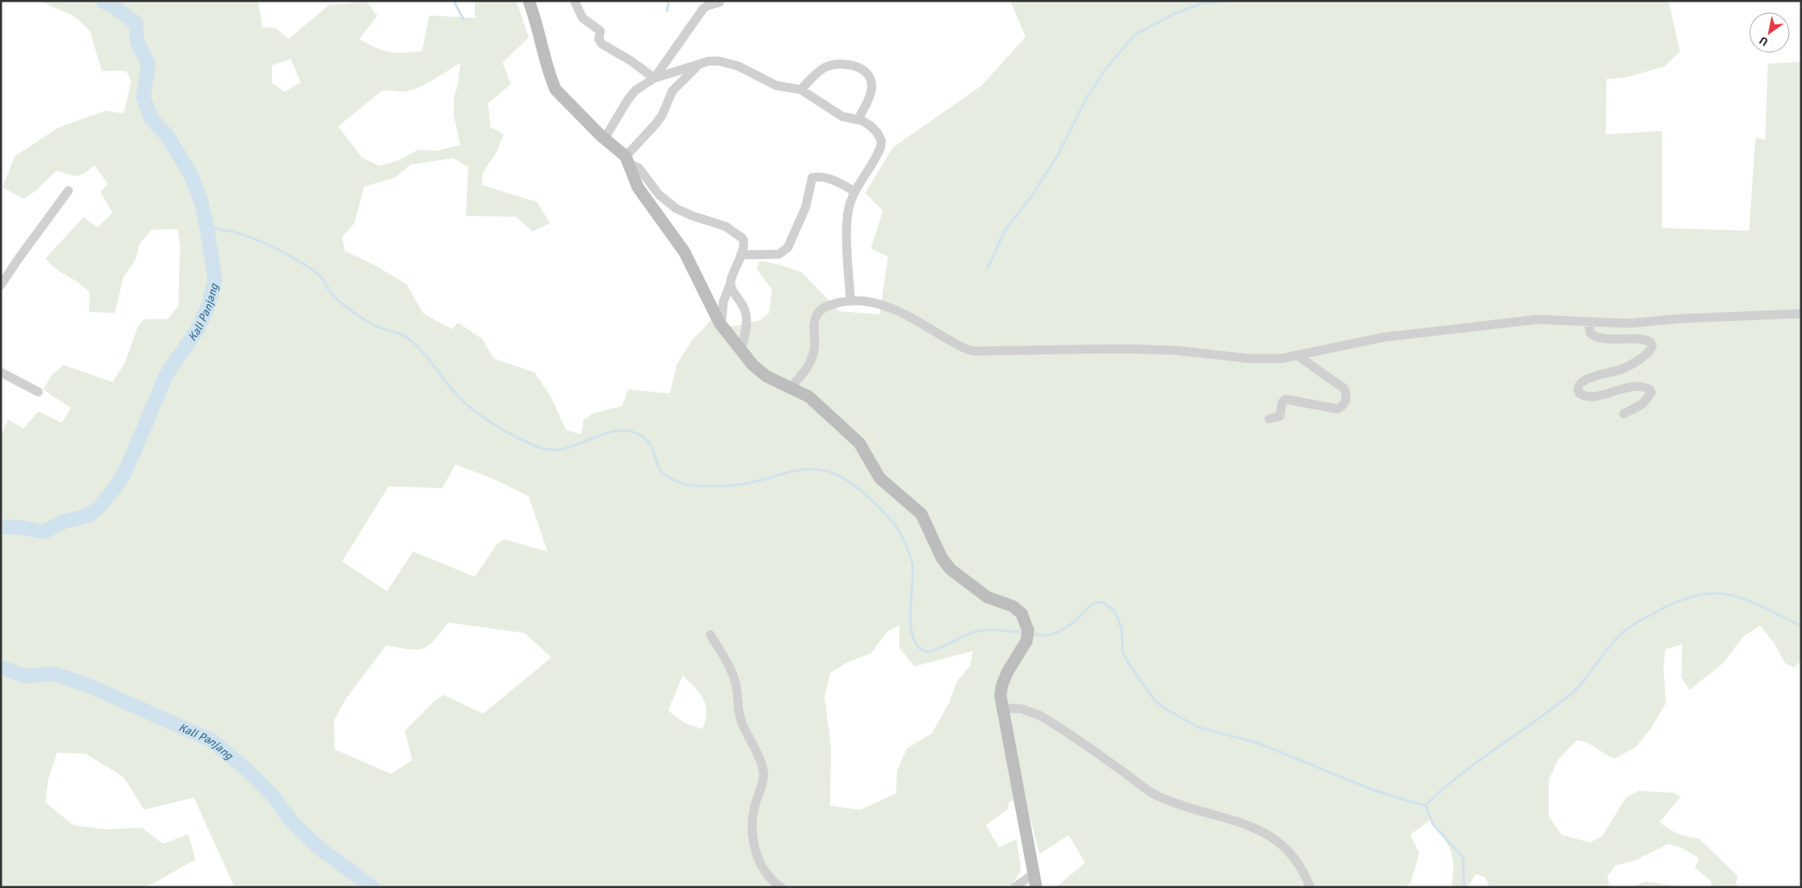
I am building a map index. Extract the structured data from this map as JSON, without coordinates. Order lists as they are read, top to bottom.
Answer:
{
  "water": ["Kali Panjang"],
  "north": "bottom left"
}
